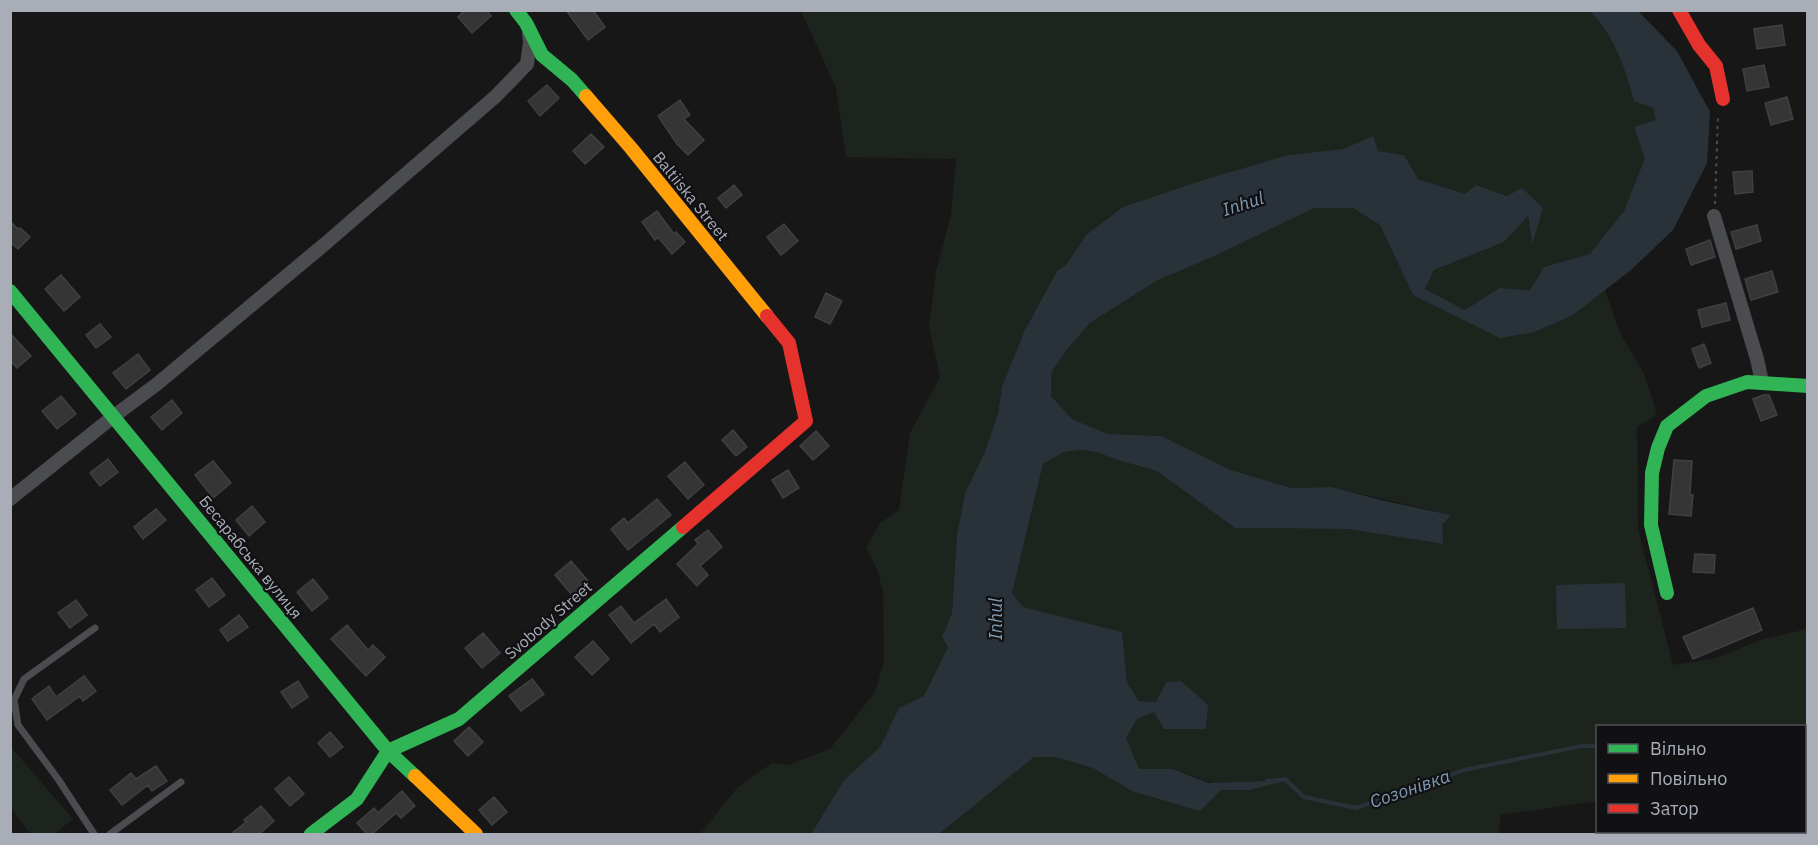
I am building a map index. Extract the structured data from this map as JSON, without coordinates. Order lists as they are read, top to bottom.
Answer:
{
  "streets": {
    "street": ["Baltiiska Street", "Бесарабська вулиця", "Svobody Street"]
  },
  "crossings": [
    ["Baltiiska Street", "Svobody Street"],
    ["Бесарабська вулиця", "Svobody Street"]
  ],
  "water": ["Inhul", "Созонівка"],
  "legend": ["Вільно", "Повільно", "Затор"]
}
